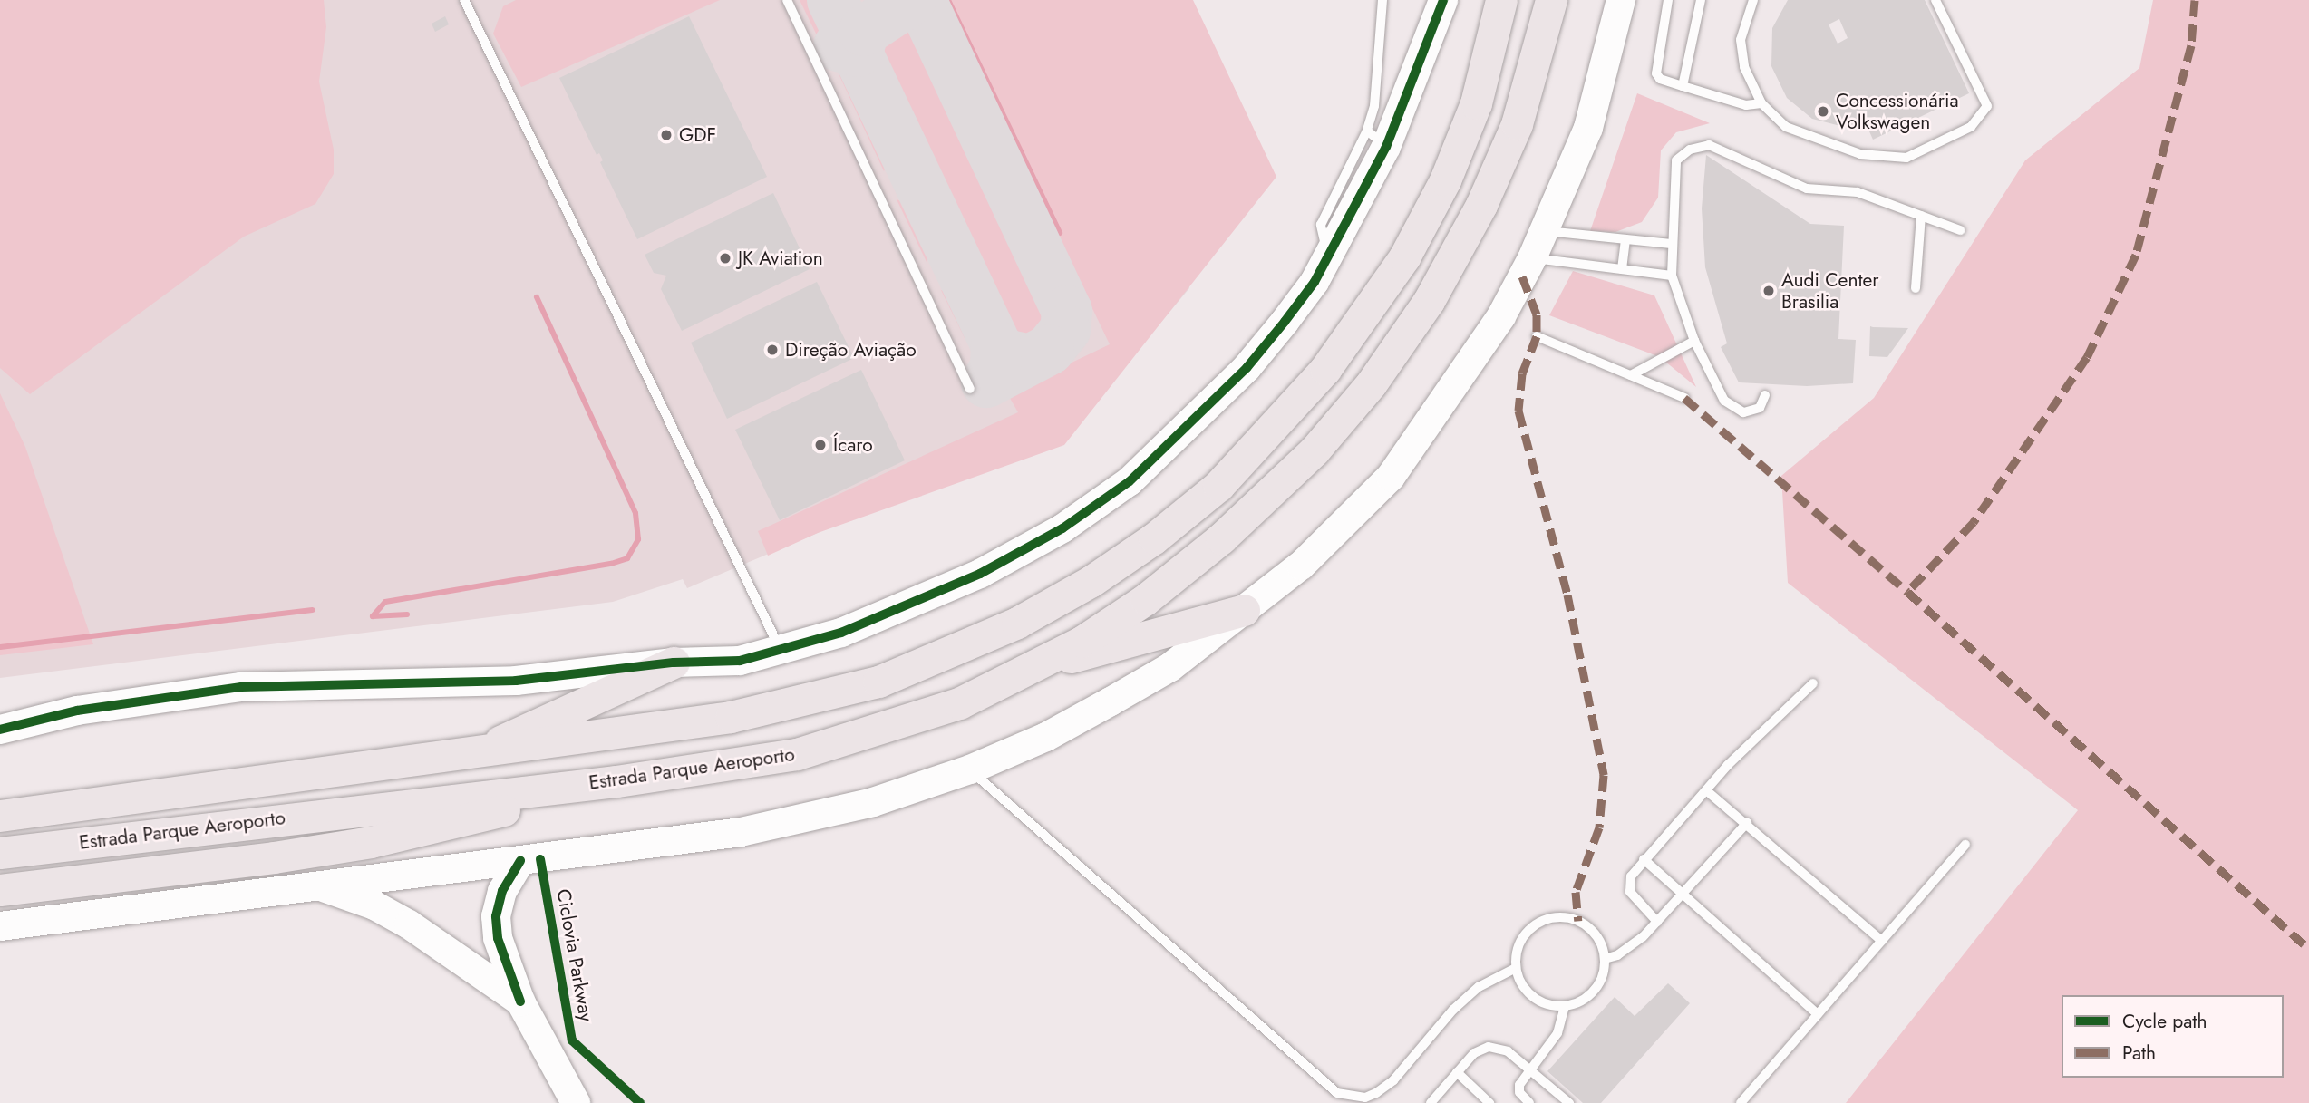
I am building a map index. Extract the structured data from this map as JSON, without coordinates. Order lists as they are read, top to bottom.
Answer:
{
  "streets": {
    "main road": ["Estrada Parque Aeroporto"],
    "cycle path": ["Ciclovia Parkway"]
  },
  "places": [
    "Concessionária Volkswagen",
    "GDF",
    "JK Aviation",
    "Audi Center Brasilia",
    "Direção Aviação",
    "Ícaro"
  ],
  "legend": ["Cycle path", "Path"]
}
